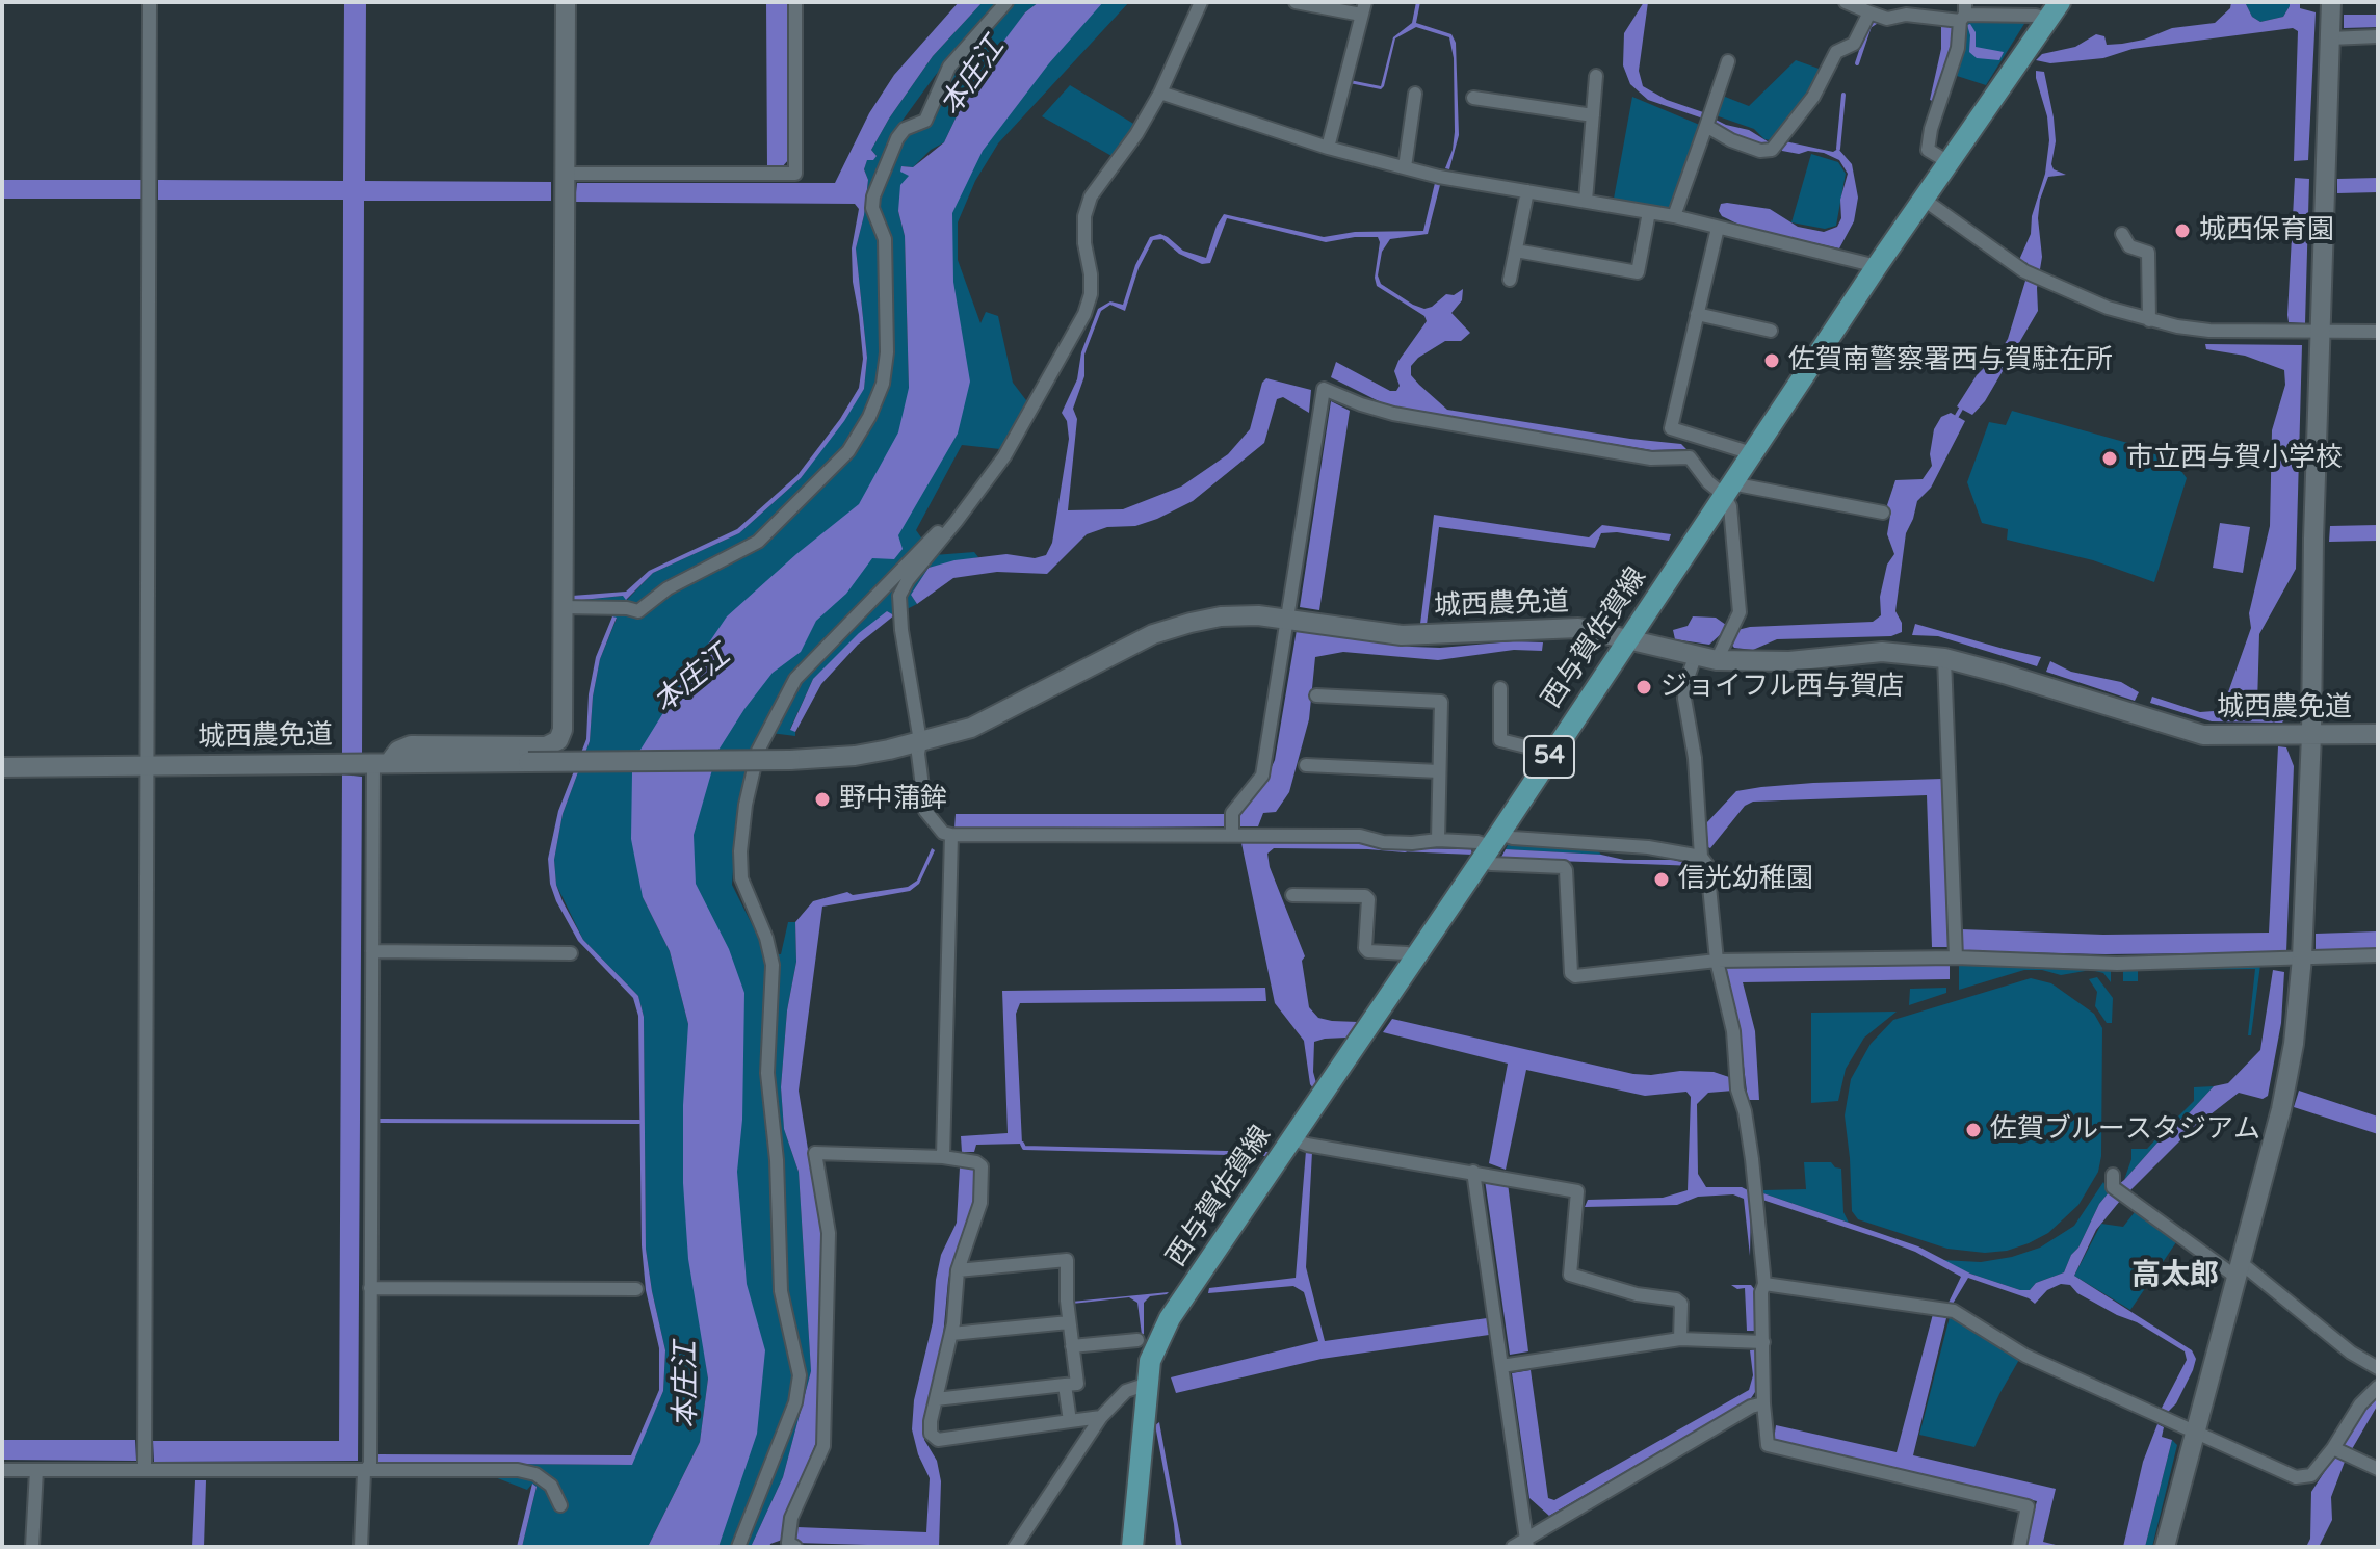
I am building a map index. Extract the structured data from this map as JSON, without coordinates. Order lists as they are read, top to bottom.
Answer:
{
  "streets": {
    "main road": ["西与賀佐賀線", "54"],
    "street": ["城西農免道"]
  },
  "crossings": [
    ["城西農免道", "西与賀佐賀線"]
  ],
  "districts": ["高太郎"],
  "water": ["本庄江"],
  "places": [
    "城西保育園",
    "佐賀南警察署西与賀駐在所",
    "市立西与賀小学校",
    "ジョイフル西与賀店",
    "野中蒲鉾",
    "信光幼稚園",
    "佐賀ブルースタジアム"
  ]
}
